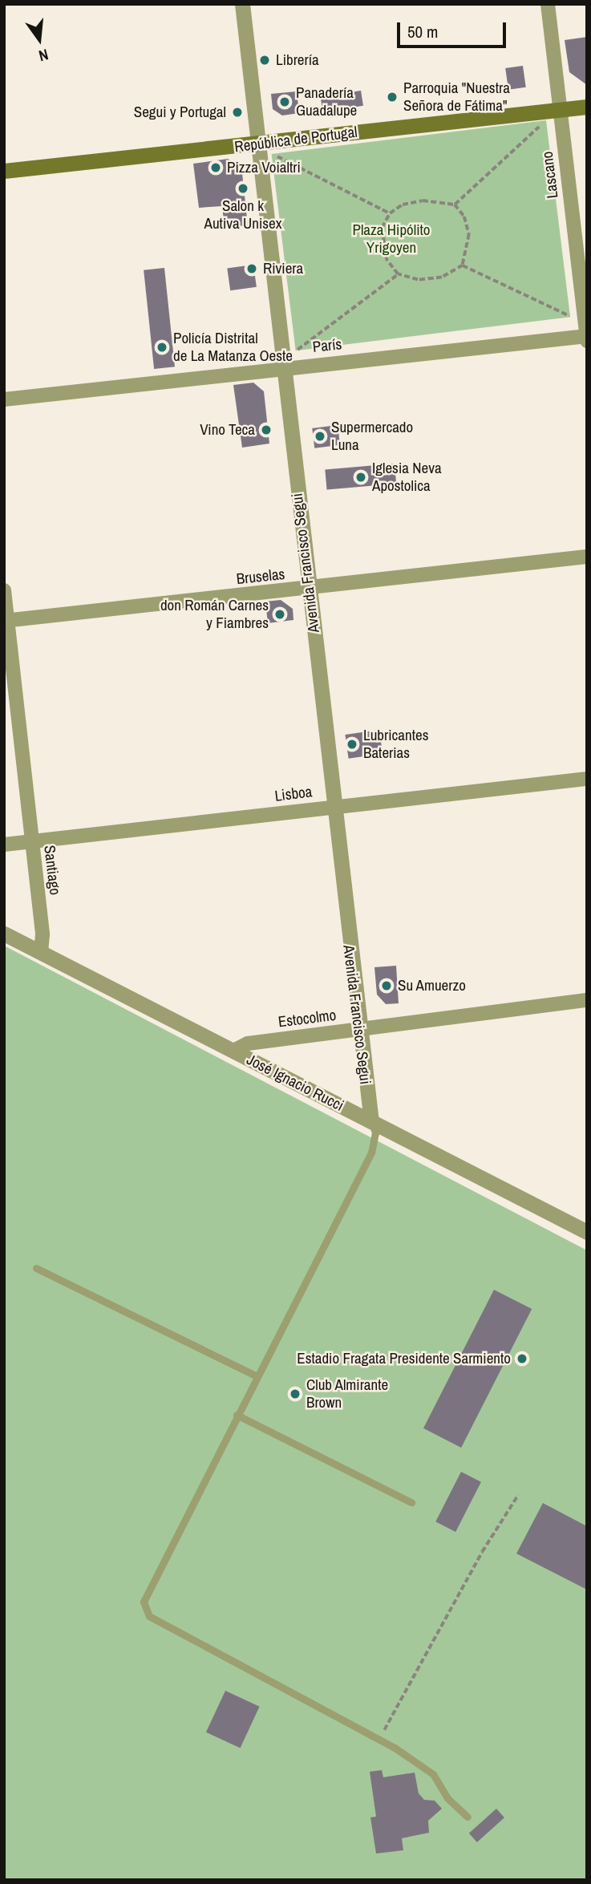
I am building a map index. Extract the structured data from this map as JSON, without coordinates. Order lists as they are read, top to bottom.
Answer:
{
  "streets": {
    "main road": ["República de Portugal"],
    "street": [
      "Lascano",
      "París",
      "Avenida Francisco Segui",
      "Bruselas",
      "Lisboa",
      "Santiago",
      "Estocolmo",
      "José Ignacio Rucci"
    ]
  },
  "crossings": [
    ["República de Portugal", "Lascano"],
    ["República de Portugal", "Avenida Francisco Segui"],
    ["Lascano", "París"],
    ["París", "Avenida Francisco Segui"],
    ["Avenida Francisco Segui", "Bruselas"],
    ["Avenida Francisco Segui", "Lisboa"],
    ["Avenida Francisco Segui", "Estocolmo"],
    ["Avenida Francisco Segui", "José Ignacio Rucci"],
    ["Bruselas", "Santiago"],
    ["Lisboa", "Santiago"],
    ["Santiago", "José Ignacio Rucci"],
    ["Estocolmo", "José Ignacio Rucci"]
  ],
  "parks": ["Plaza Hipólito Yrigoyen"],
  "places": [
    "Librería",
    "Parroquia \"Nuestra Señora de Fátima\"",
    "Panadería Guadalupe",
    "Segui y Portugal",
    "Pizza Voialtri",
    "Salon k Autiva Unisex",
    "Riviera",
    "Policía Distrital de La Matanza Oeste",
    "Vino Teca",
    "Supermercado Luna",
    "Iglesia Neva Apostolica",
    "don Román Carnes y Fiambres",
    "Lubricantes Baterias",
    "Su Amuerzo",
    "Estadio Fragata Presidente Sarmiento",
    "Club Almirante Brown"
  ],
  "scale_bar": "50 m",
  "north": "bottom"
}
